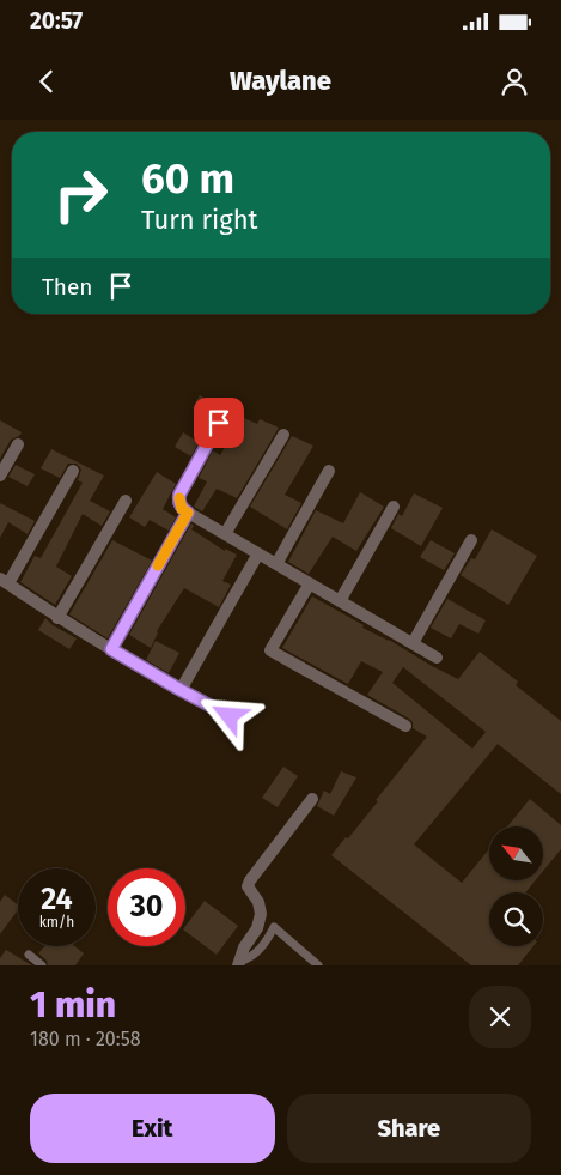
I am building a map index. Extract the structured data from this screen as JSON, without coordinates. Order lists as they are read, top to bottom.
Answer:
{
  "north": "top left",
  "page": {
    "status": "20:57",
    "header": "Waylane",
    "turn": ["60 m", "Turn right"],
    "then": "Then",
    "speed": "24 km/h",
    "limit": "30",
    "heading": ["1 min", "180 m · 20:58"],
    "buttons": ["Exit", "Share"]
  }
}
